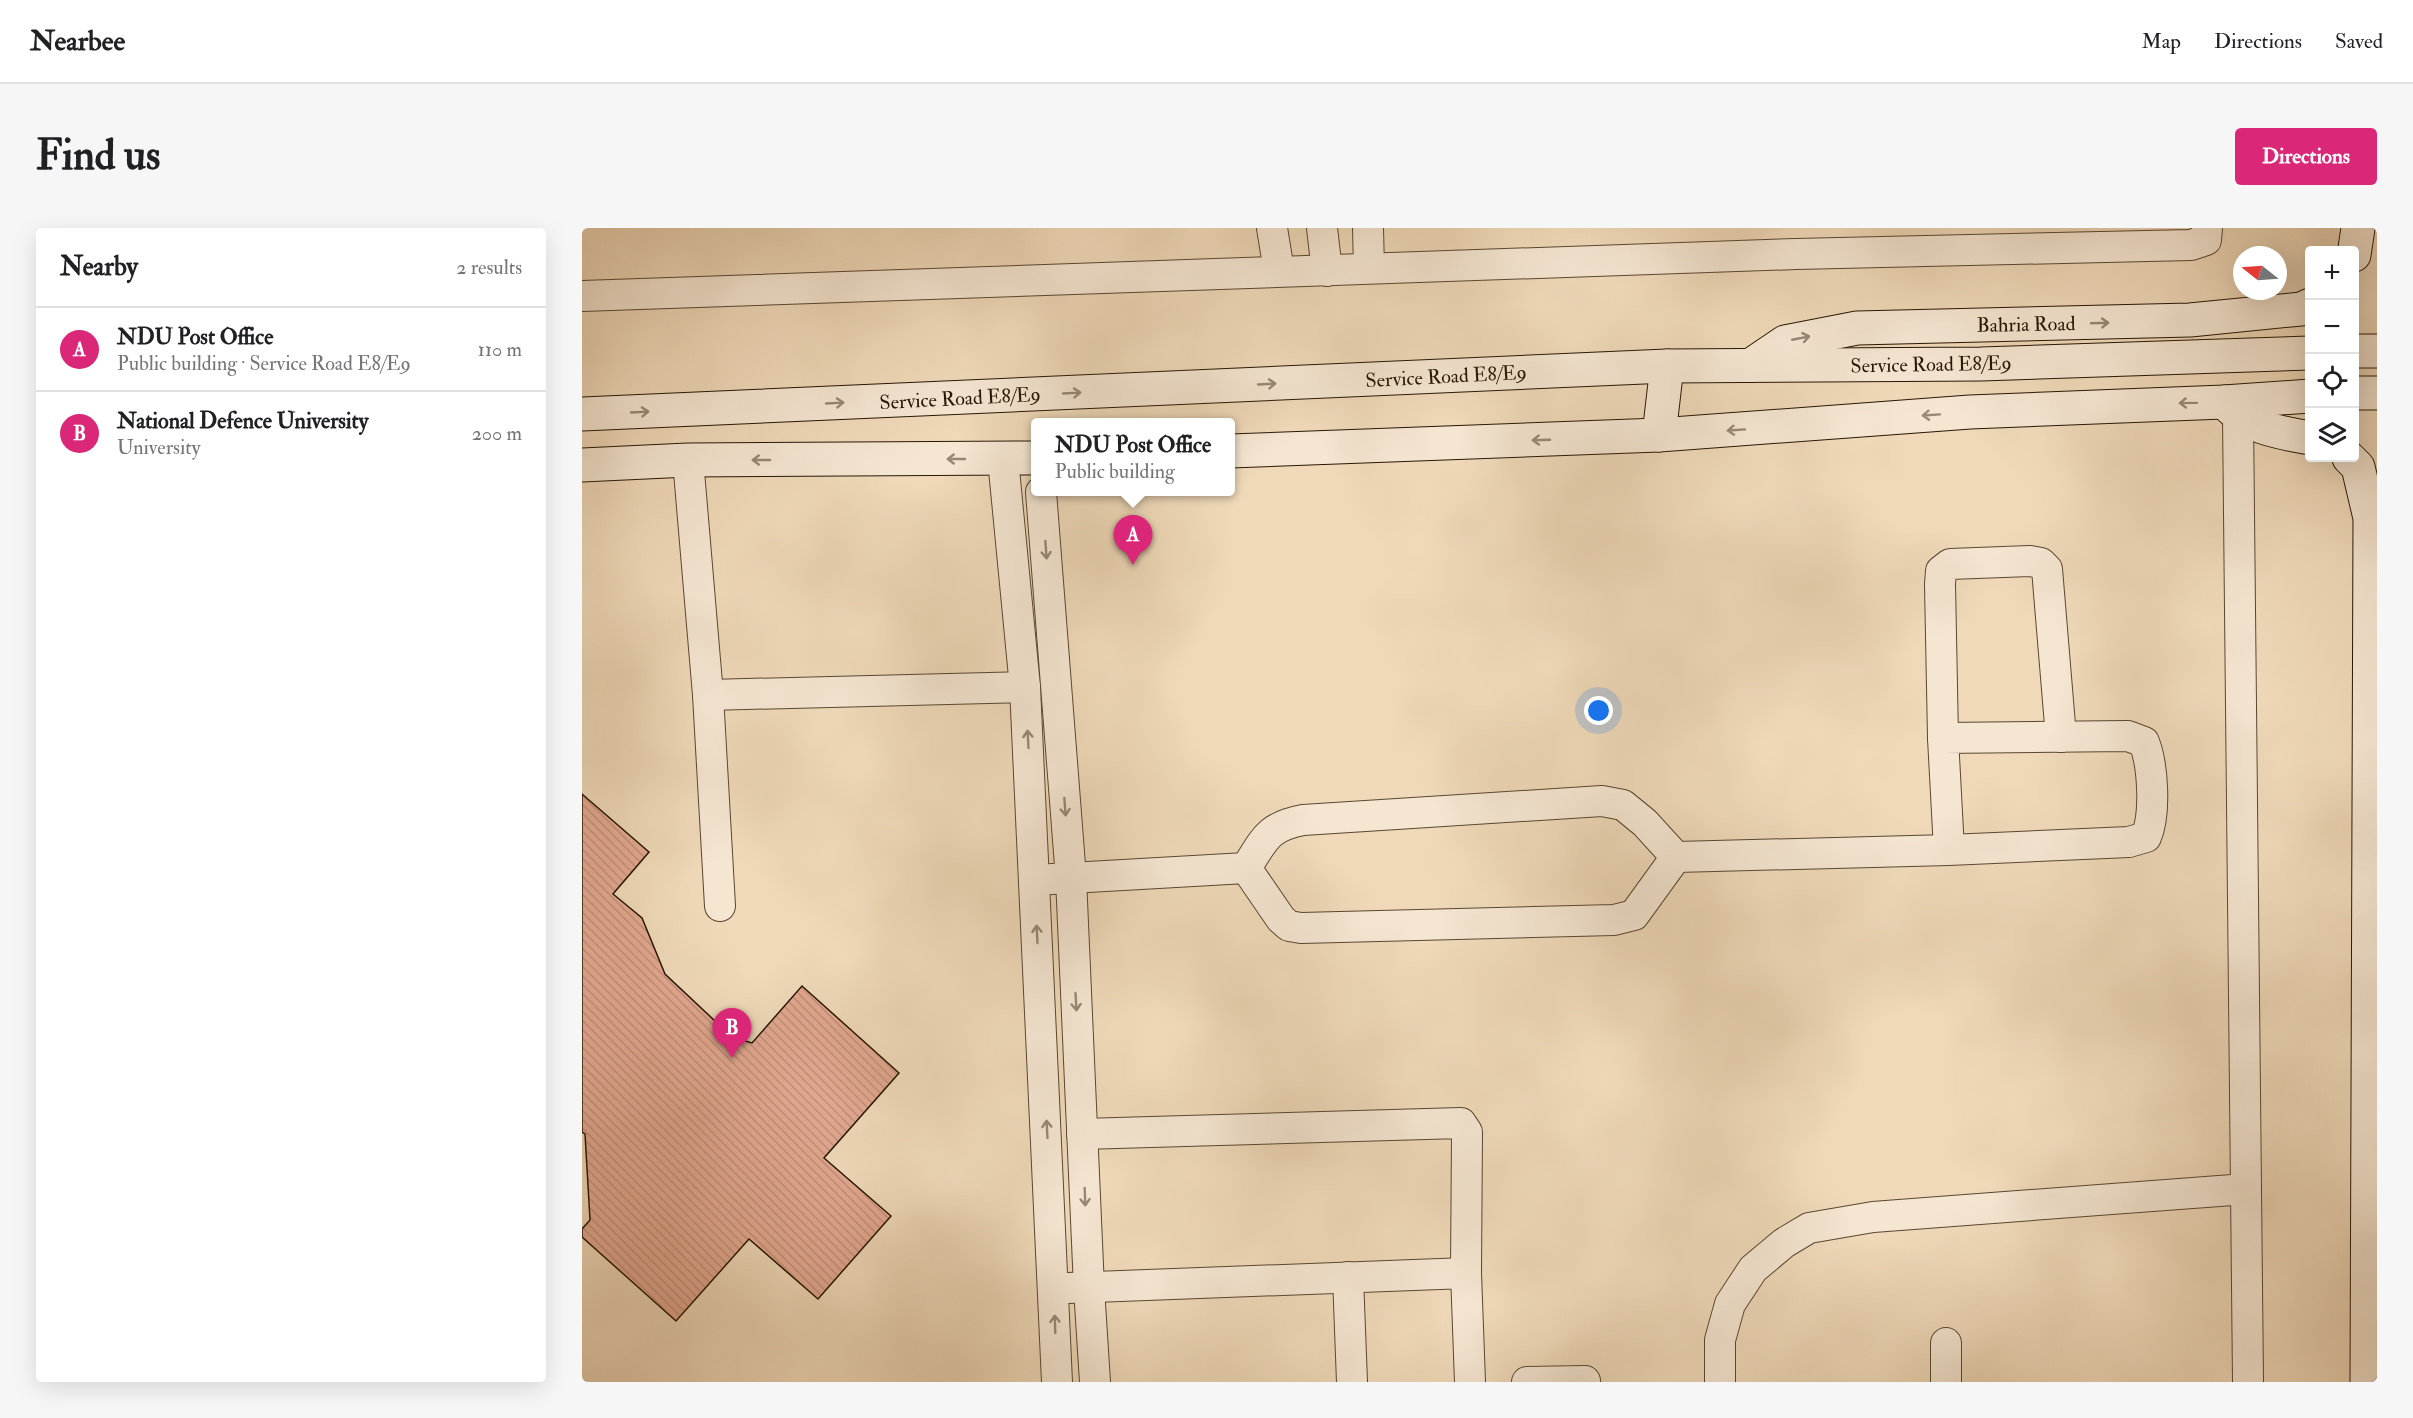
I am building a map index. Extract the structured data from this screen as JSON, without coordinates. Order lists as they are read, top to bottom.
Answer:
{
  "streets": {
    "street": ["Bahria Road", "Service Road E8/E9"]
  },
  "crossings": [
    ["Bahria Road", "Service Road E8/E9"]
  ],
  "north": "left",
  "page": {
    "header": "Nearbee",
    "nav": ["Map", "Directions", "Saved"],
    "buttons": "Directions",
    "title": "Find us",
    "heading": ["Nearby", "2 results"],
    "map_buttons": ["+", "−"],
    "list": [
      {
        "mark": "A",
        "name": "NDU Post Office",
        "note": "Public building · Service Road E8/E9",
        "value": "110 m"
      },
      {
        "mark": "B",
        "name": "National Defence University",
        "note": "University",
        "value": "200 m"
      }
    ],
    "popup": ["NDU Post Office", "Public building"],
    "pins": ["A", "B"]
  }
}
